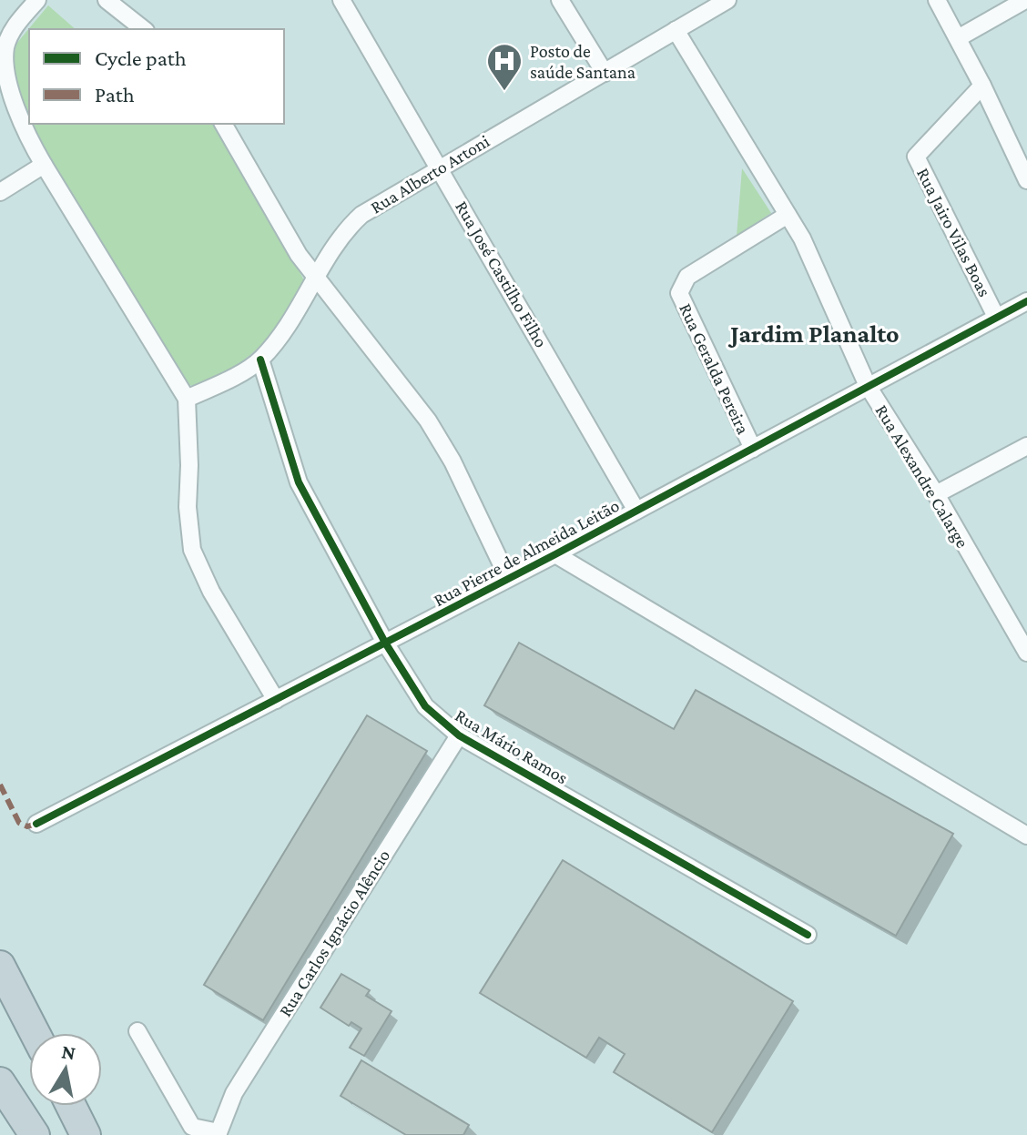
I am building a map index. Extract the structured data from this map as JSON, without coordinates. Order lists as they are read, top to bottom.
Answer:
{
  "streets": {
    "street": [
      "Rua Alberto Artoni",
      "Rua Jairo Vilas Boas",
      "Rua José Castilho Filho",
      "Rua Geralda Pereira",
      "Rua Alexandre Calarge",
      "Rua Pierre de Almeida Leitão",
      "Rua Mário Ramos",
      "Rua Carlos Ignácio Alêncio"
    ]
  },
  "crossings": [
    ["Rua Alberto Artoni", "Rua José Castilho Filho"],
    ["Rua Alberto Artoni", "Rua Alexandre Calarge"],
    ["Rua Alberto Artoni", "Rua Mário Ramos"],
    ["Rua Jairo Vilas Boas", "Rua Pierre de Almeida Leitão"],
    ["Rua José Castilho Filho", "Rua Pierre de Almeida Leitão"],
    ["Rua Geralda Pereira", "Rua Alexandre Calarge"],
    ["Rua Geralda Pereira", "Rua Pierre de Almeida Leitão"],
    ["Rua Alexandre Calarge", "Rua Pierre de Almeida Leitão"],
    ["Rua Pierre de Almeida Leitão", "Rua Mário Ramos"],
    ["Rua Mário Ramos", "Rua Carlos Ignácio Alêncio"]
  ],
  "districts": ["Jardim Planalto"],
  "places": {
    "hospital": ["Posto de saúde Santana"]
  },
  "legend": ["Cycle path", "Path"],
  "north": "top"
}
